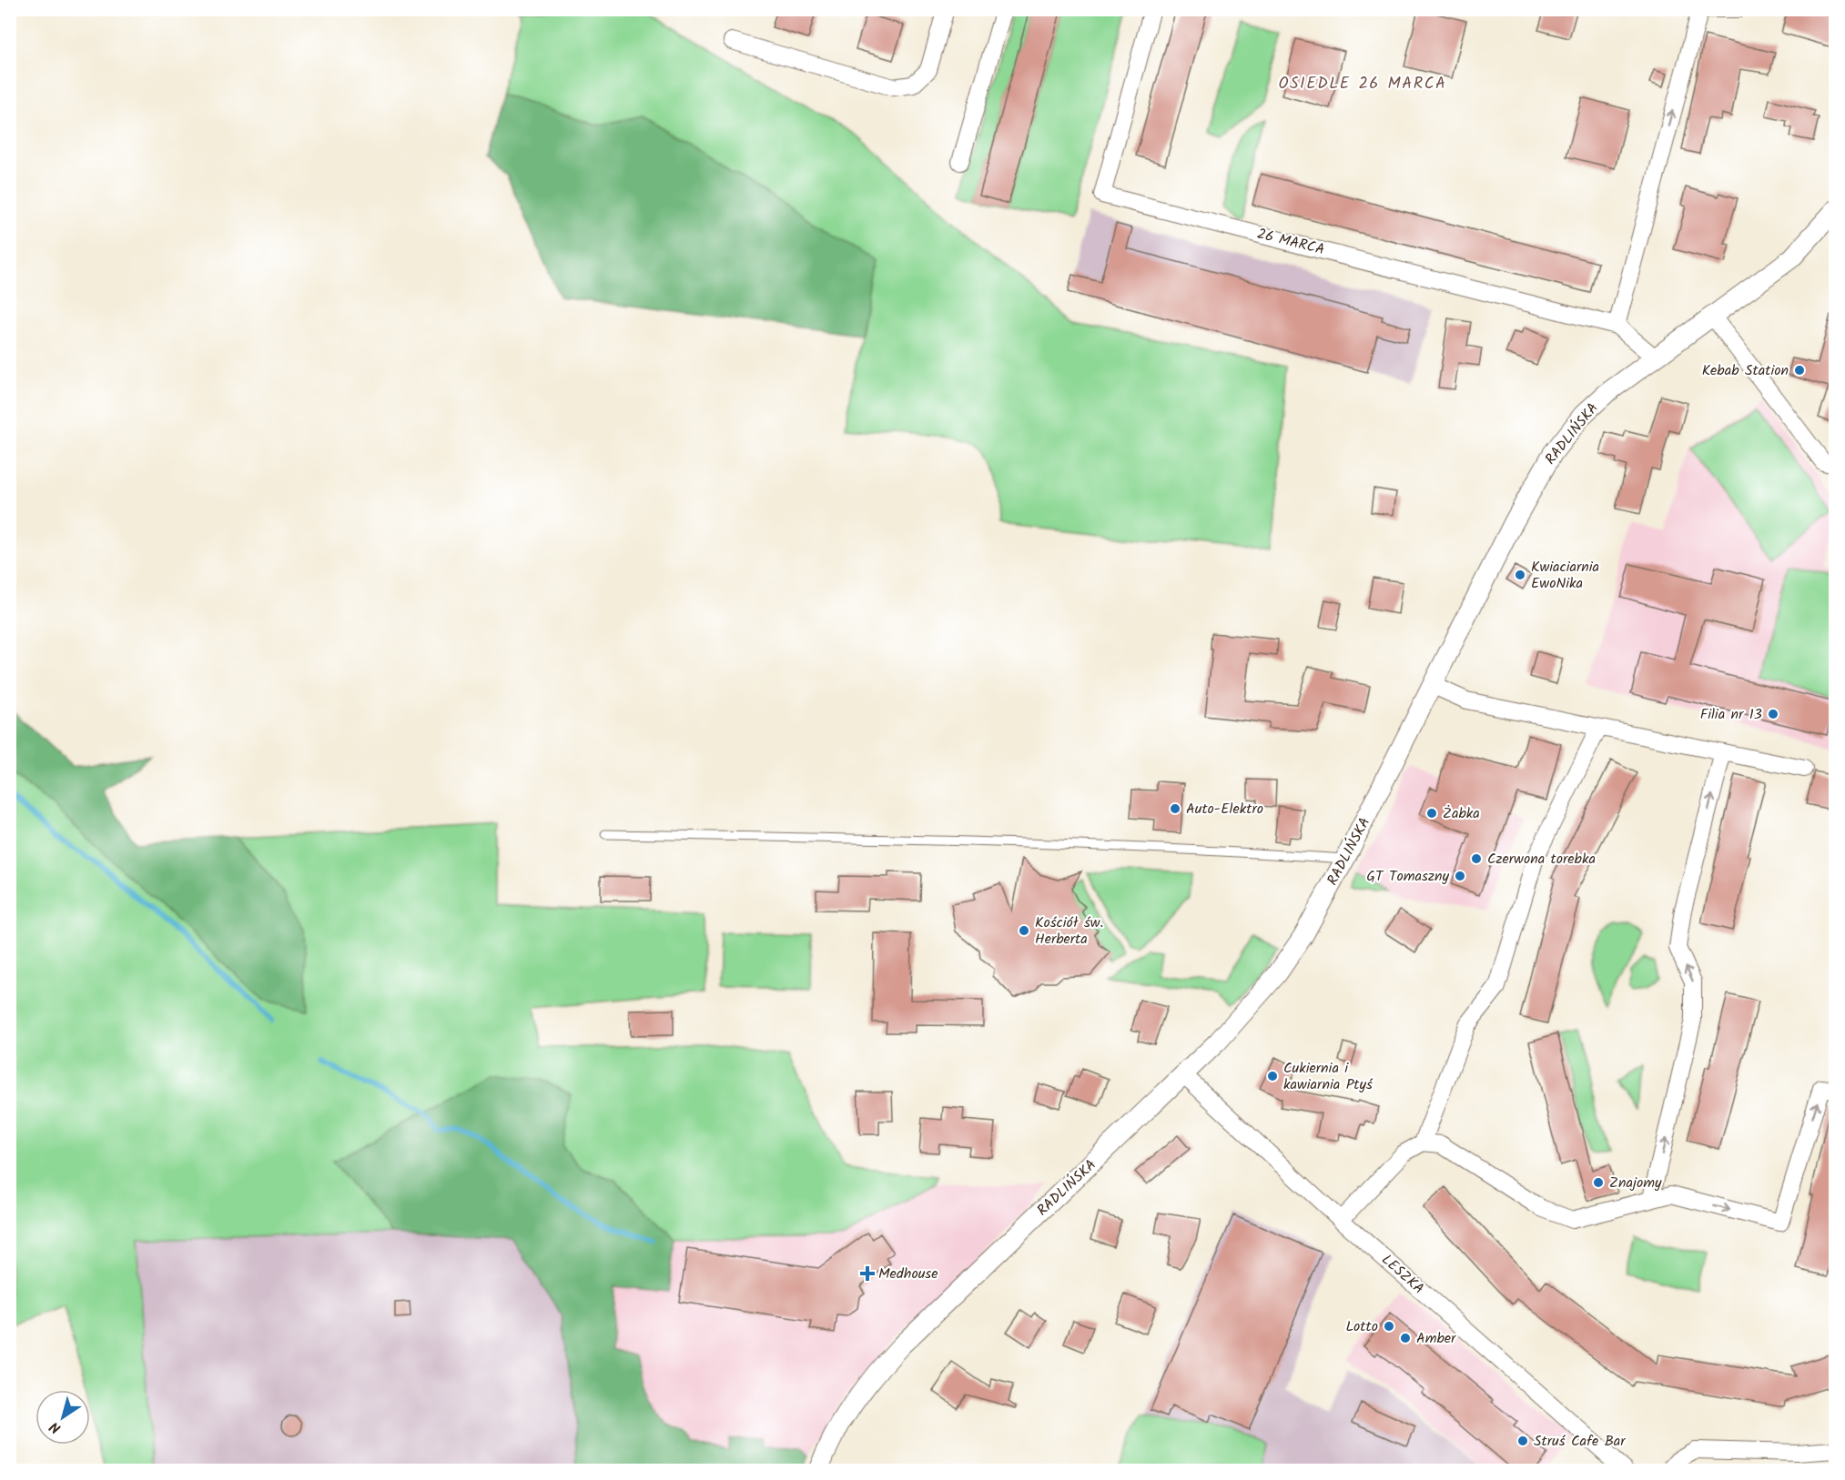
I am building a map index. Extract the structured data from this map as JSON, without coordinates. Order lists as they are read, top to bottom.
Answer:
{
  "streets": {
    "street": ["26 MARCA", "RADLIŃSKA", "LESZKA"]
  },
  "crossings": [
    ["26 MARCA", "RADLIŃSKA"],
    ["RADLIŃSKA", "LESZKA"]
  ],
  "districts": ["OSIEDLE 26 MARCA"],
  "places": {
    "other": [
      "Kebab Station",
      "Kwiaciarnia EwoNika",
      "Filia nr 13",
      "Auto-Elektro",
      "Żabka",
      "Czerwona torebka",
      "GT Tomaszny",
      "Kościół św. Herberta",
      "Cukiernia i kawiarnia Ptyś",
      "Znajomy",
      "Lotto",
      "Amber",
      "Struś Cafe Bar"
    ],
    "health": ["Medhouse"]
  },
  "north": "bottom left"
}
